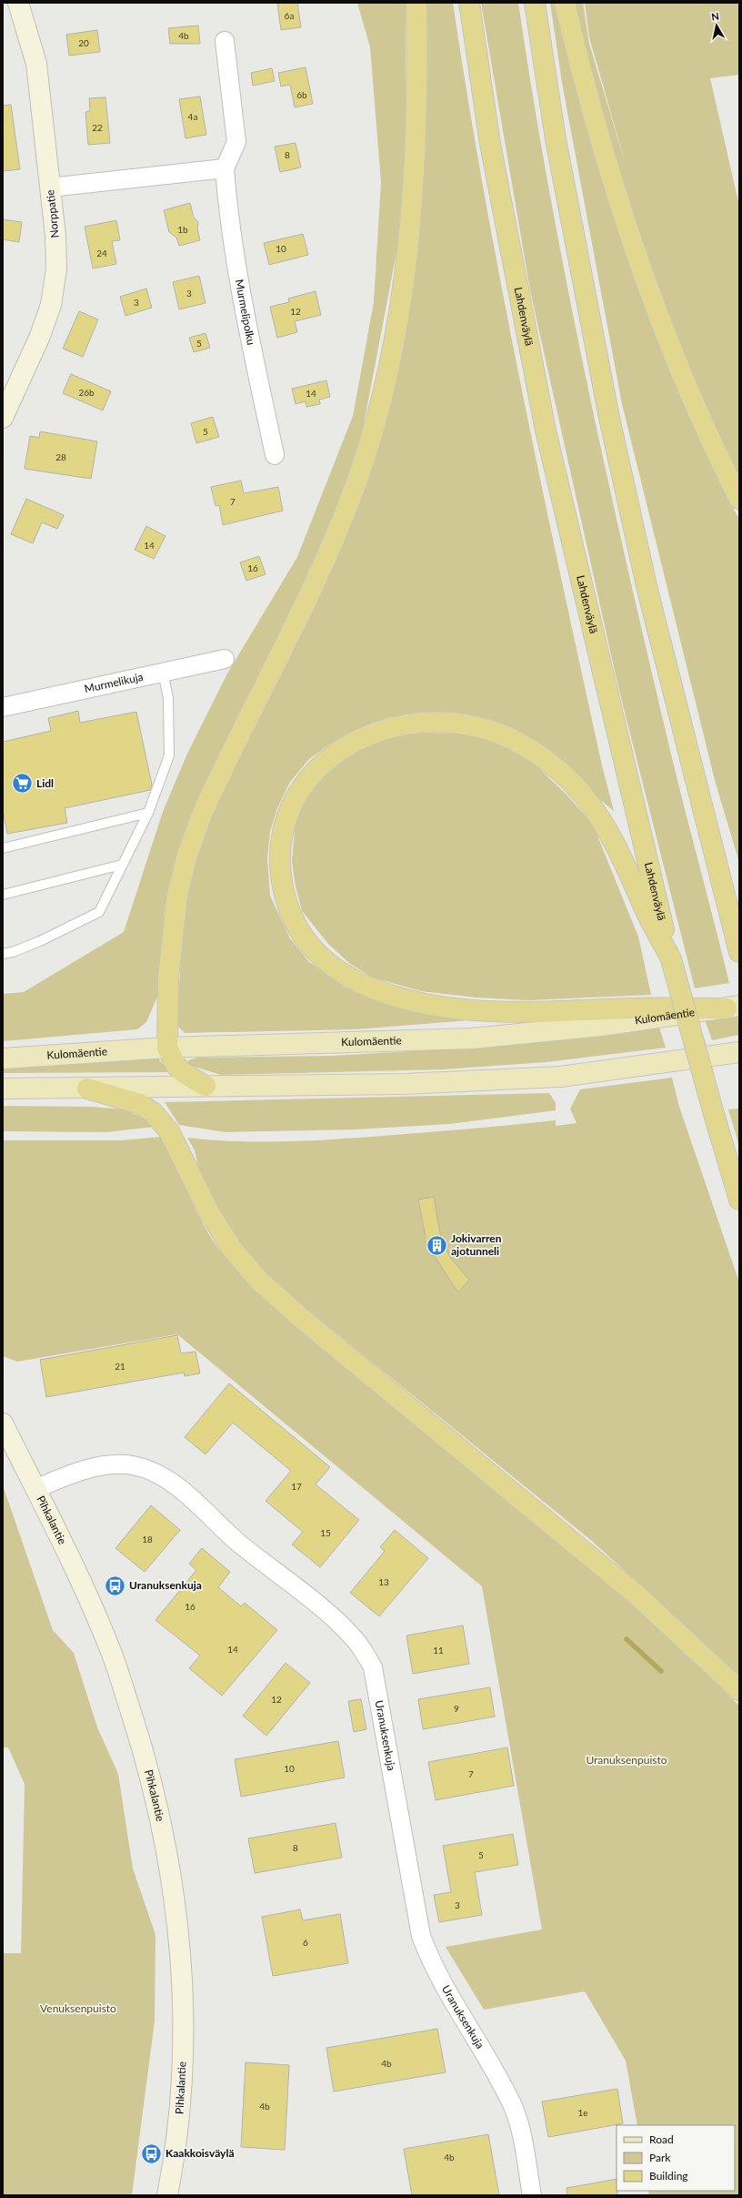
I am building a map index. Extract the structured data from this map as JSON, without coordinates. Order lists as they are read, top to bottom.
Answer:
{
  "streets": {
    "highway": ["Lahdenväylä"],
    "main road": ["Kulomäentie"],
    "street": [
      "Norppatie",
      "Murmelipolku",
      "Murmelikuja",
      "Pihkalantie",
      "Uranuksenkuja"
    ]
  },
  "crossings": [
    ["Pihkalantie", "Uranuksenkuja"]
  ],
  "parks": ["Uranuksenpuisto", "Venuksenpuisto"],
  "places": {
    "supermarket": ["Lidl"],
    "building": ["Jokivarren ajotunneli"],
    "bus stop": ["Uranuksenkuja", "Kaakkoisväylä"]
  },
  "house_numbers": [
    "6a",
    "4b",
    "20",
    "6b",
    "4a",
    "22",
    "8",
    "1b",
    "10",
    "24",
    "3",
    "3",
    "12",
    "5",
    "26b",
    "14",
    "5",
    "28",
    "7",
    "14",
    "16",
    "21",
    "17",
    "15",
    "18",
    "13",
    "16",
    "14",
    "11",
    "12",
    "9",
    "10",
    "7",
    "8",
    "5",
    "3",
    "6",
    "4b",
    "4b",
    "1e",
    "4b"
  ],
  "legend": ["Road", "Park", "Building"],
  "north": "top"
}
